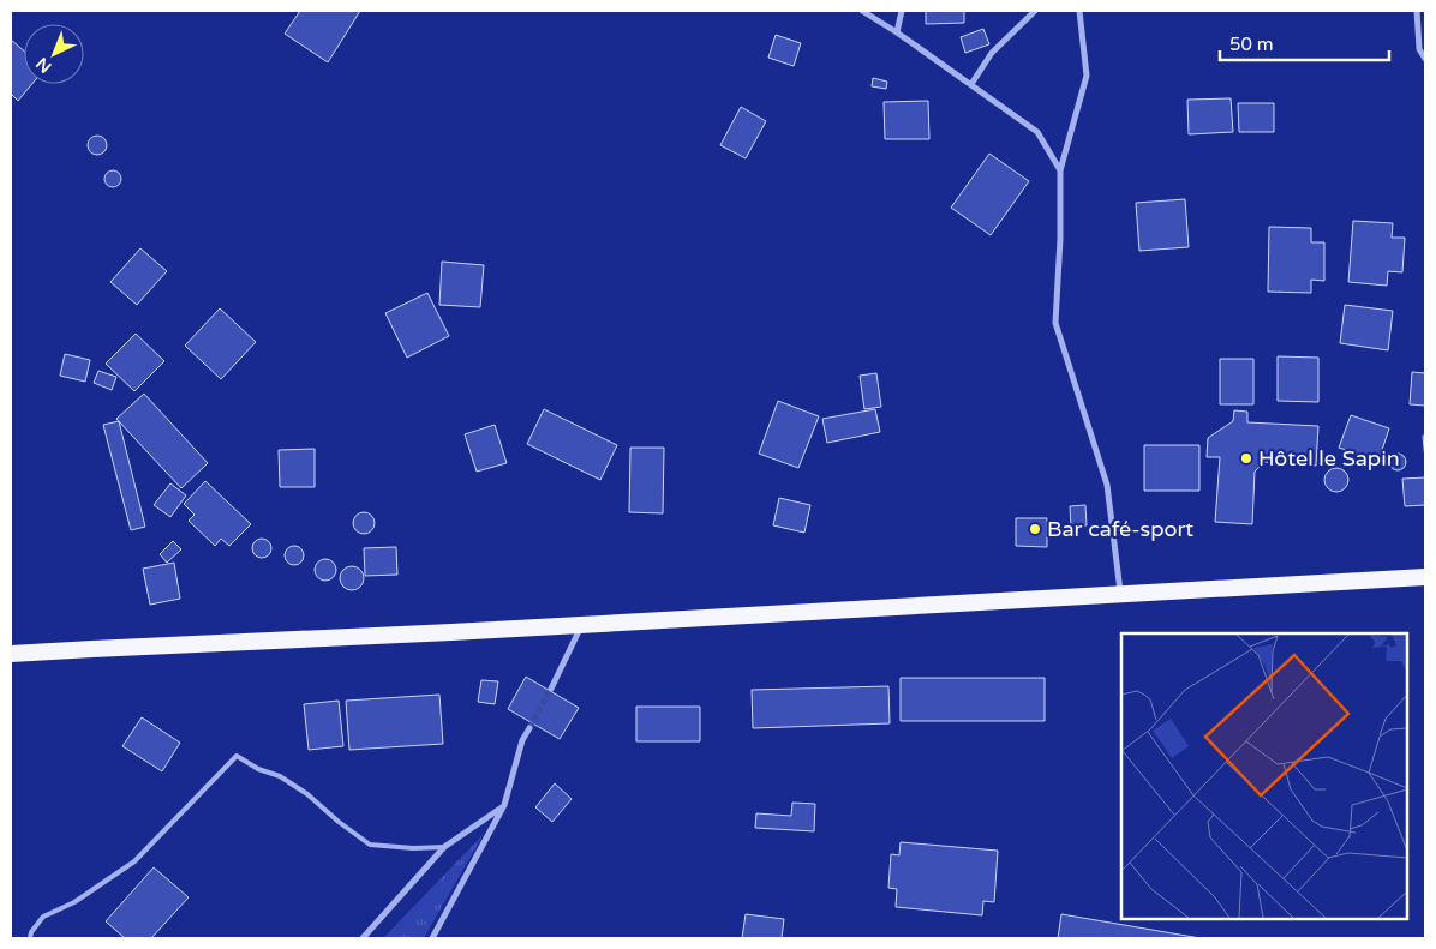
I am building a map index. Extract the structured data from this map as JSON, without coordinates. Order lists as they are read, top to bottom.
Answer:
{
  "places": ["Hôtel le Sapin", "Bar café-sport"],
  "scale_bar": "50 m",
  "north": "bottom left"
}
